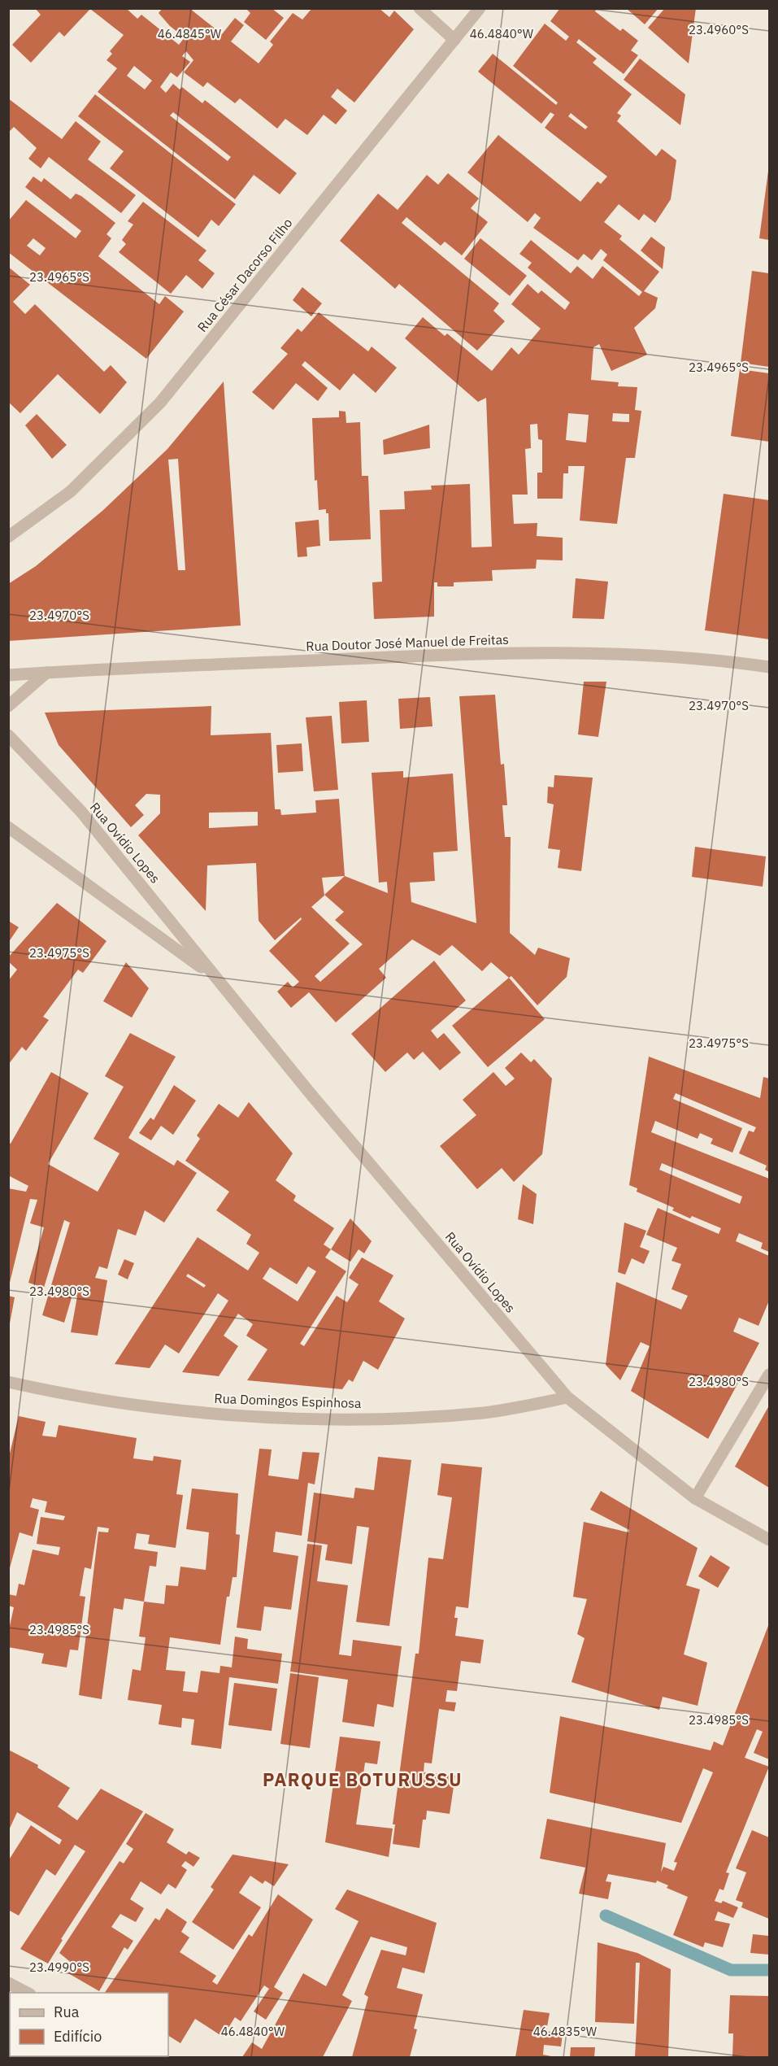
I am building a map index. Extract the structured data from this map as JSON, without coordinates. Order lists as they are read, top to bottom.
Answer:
{
  "streets": {
    "street": [
      "Rua César Dacorso Filho",
      "Rua Doutor José Manuel de Freitas",
      "Rua Ovídio Lopes",
      "Rua Domingos Espinhosa"
    ]
  },
  "crossings": [
    ["Rua Ovídio Lopes", "Rua Domingos Espinhosa"]
  ],
  "districts": ["PARQUE BOTURUSSU"],
  "legend": ["Rua", "Edifício"],
  "coordinates": [
    "23.4960°S",
    "46.4845°W",
    "46.4840°W",
    "23.4965°S",
    "23.4970°S",
    "23.4975°S",
    "23.4980°S",
    "23.4985°S",
    "23.4990°S",
    "46.4835°W"
  ]
}
